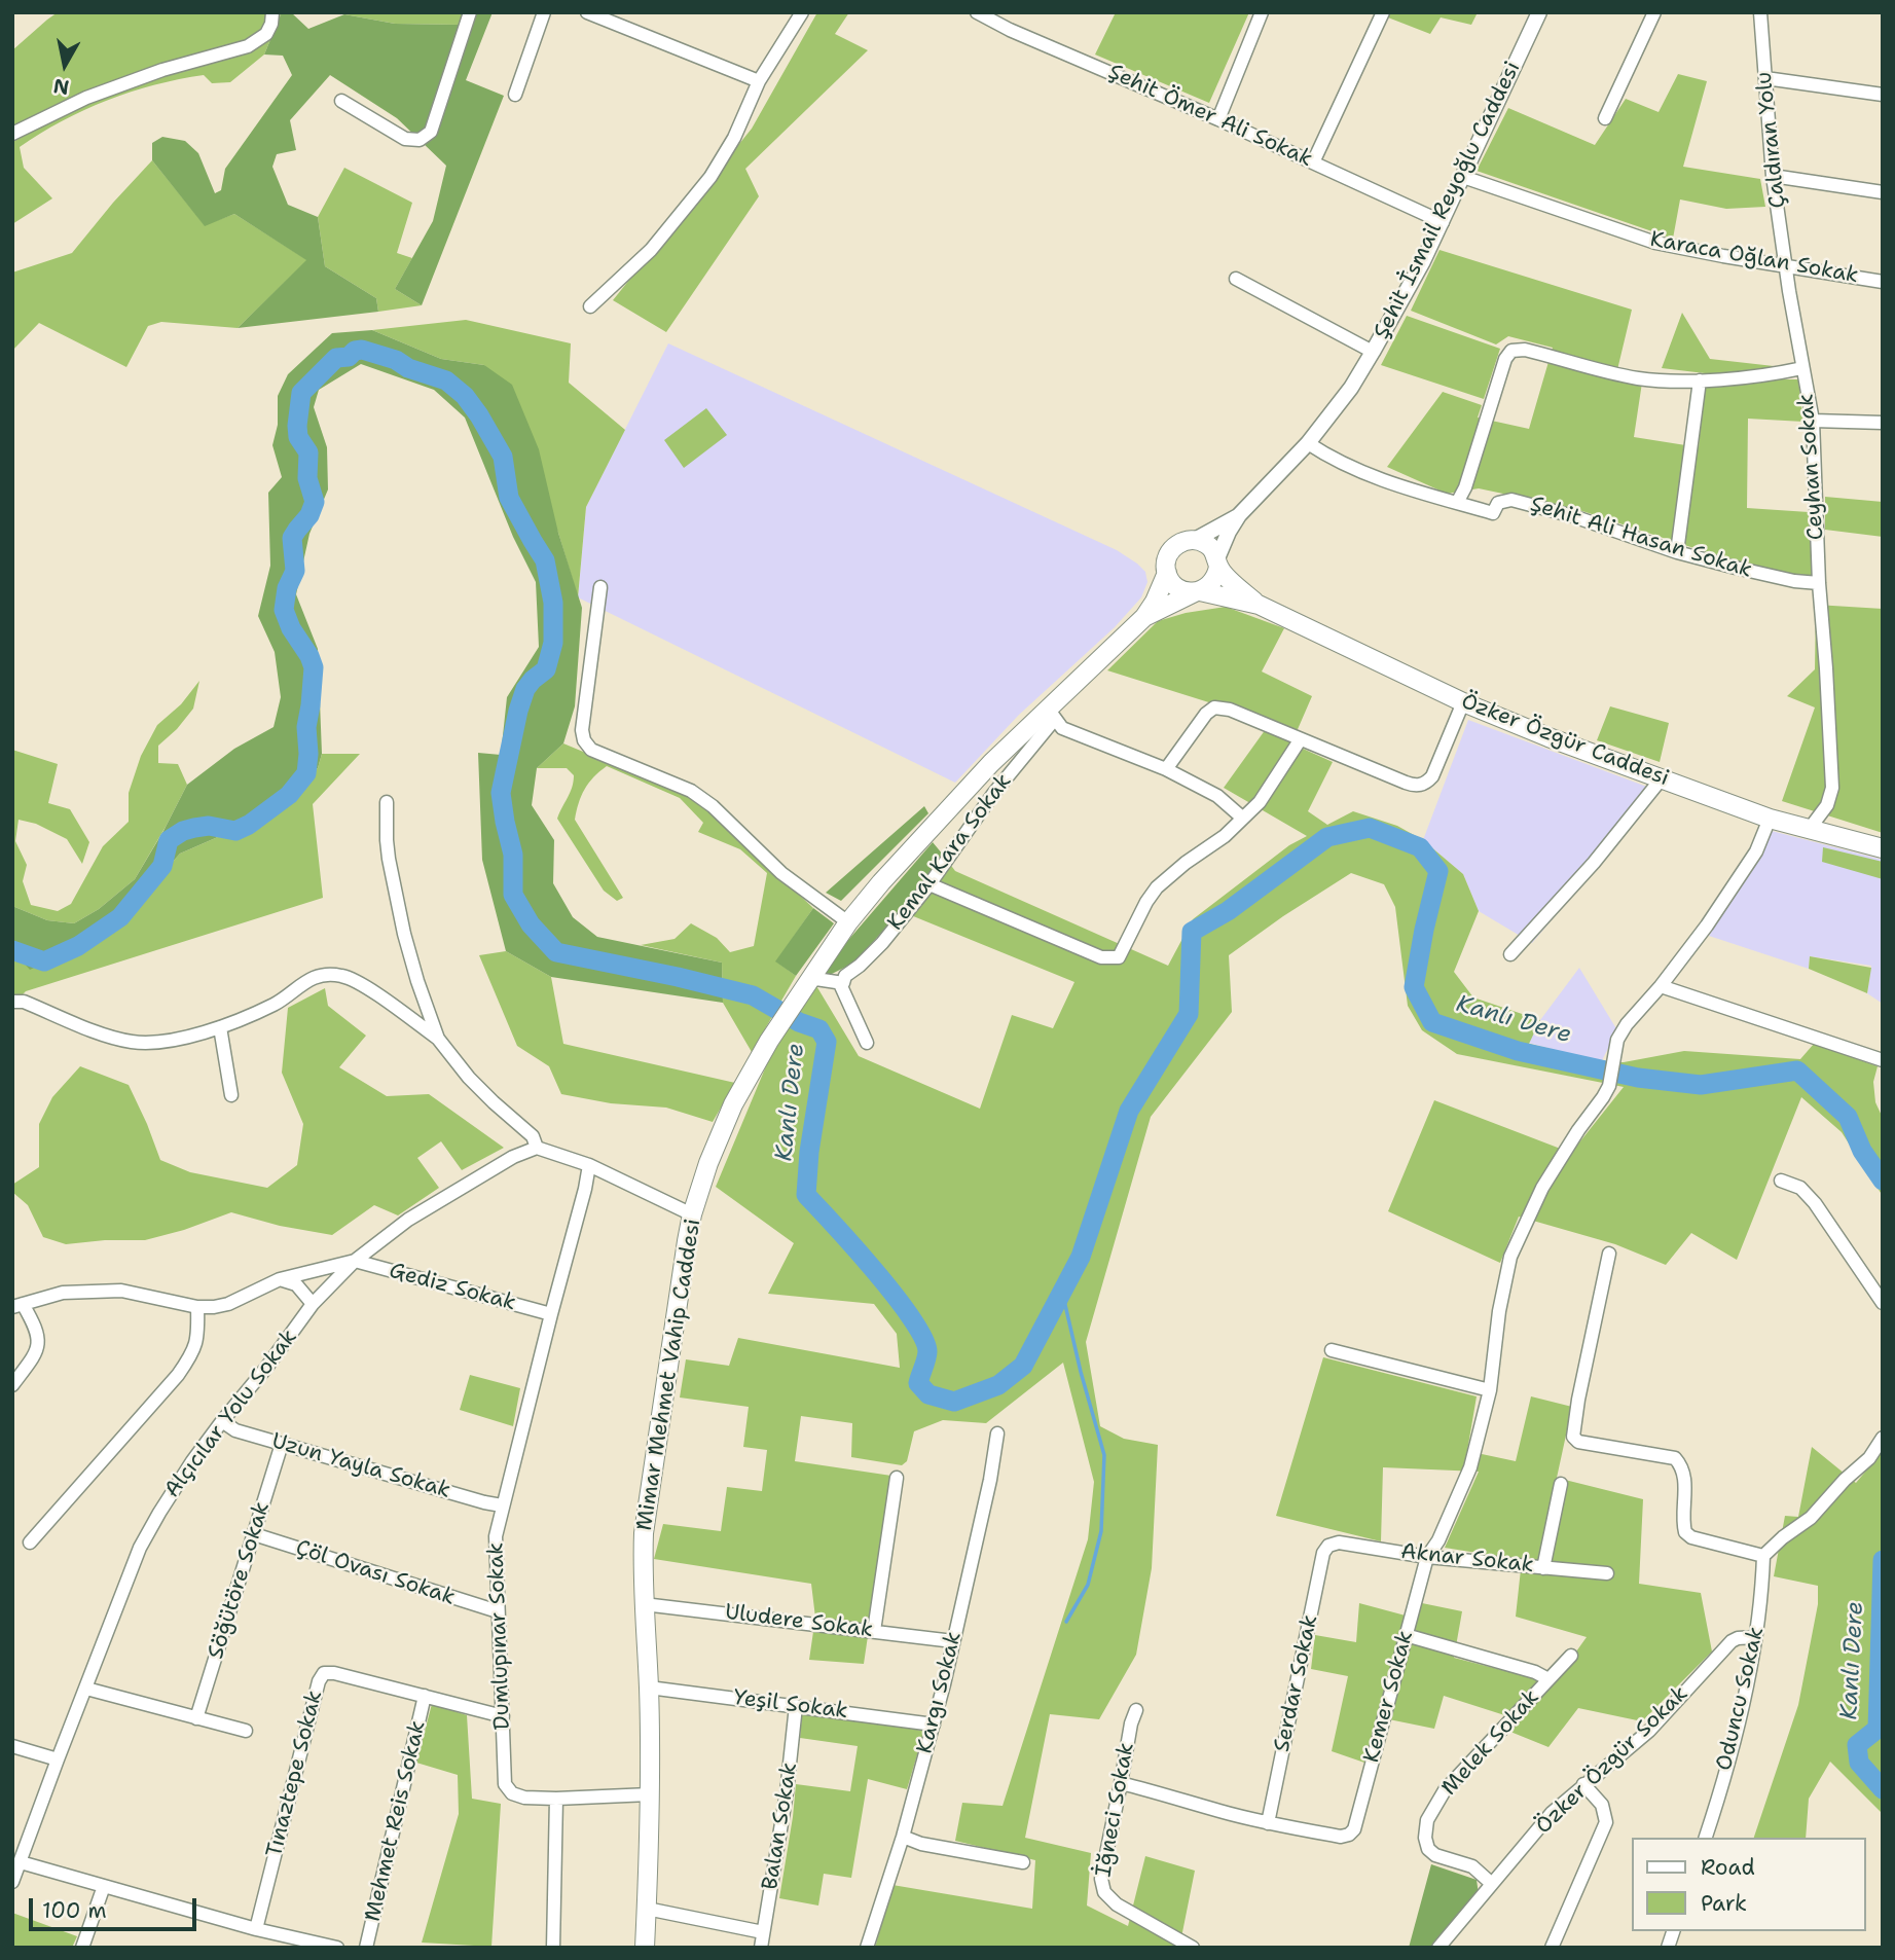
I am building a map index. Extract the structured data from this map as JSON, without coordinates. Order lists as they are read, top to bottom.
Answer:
{
  "streets": {
    "main road": ["Özker Özgür Caddesi", "Mimar Mehmet Vahip Caddesi"],
    "street": [
      "Şehit Ömer Ali Sokak",
      "Çaldıran Yolu",
      "Şehit İsmail Reyoğlu Caddesi",
      "Karaca Oğlan Sokak",
      "Ceyhan Sokak",
      "Şehit Ali Hasan Sokak",
      "Kemal Kara Sokak",
      "Gediz Sokak",
      "Alçıcılar Yolu Sokak",
      "Uzun Yayla Sokak",
      "Aknar Sokak",
      "Çöl Ovası Sokak",
      "Söğütöre Sokak",
      "Uludere Sokak",
      "Dumlupınar Sokak",
      "Serdar Sokak",
      "Kargı Sokak",
      "Kemer Sokak",
      "Oduncu Sokak",
      "Yeşil Sokak",
      "Melek Sokak",
      "Özker Özgür Sokak",
      "Tınaztepe Sokak",
      "İğneci Sokak",
      "Mehmet Reis Sokak",
      "Balan Sokak"
    ]
  },
  "crossings": [
    ["Şehit Ömer Ali Sokak", "Şehit İsmail Reyoğlu Caddesi"],
    ["Çaldıran Yolu", "Karaca Oğlan Sokak"],
    ["Çaldıran Yolu", "Ceyhan Sokak"],
    ["Şehit İsmail Reyoğlu Caddesi", "Karaca Oğlan Sokak"],
    ["Şehit İsmail Reyoğlu Caddesi", "Şehit Ali Hasan Sokak"],
    ["Şehit İsmail Reyoğlu Caddesi", "Özker Özgür Caddesi"],
    ["Şehit İsmail Reyoğlu Caddesi", "Mimar Mehmet Vahip Caddesi"],
    ["Karaca Oğlan Sokak", "Ceyhan Sokak"],
    ["Ceyhan Sokak", "Şehit Ali Hasan Sokak"],
    ["Ceyhan Sokak", "Özker Özgür Caddesi"],
    ["Özker Özgür Caddesi", "Mimar Mehmet Vahip Caddesi"],
    ["Kemal Kara Sokak", "Mimar Mehmet Vahip Caddesi"],
    ["Gediz Sokak", "Alçıcılar Yolu Sokak"],
    ["Gediz Sokak", "Dumlupınar Sokak"],
    ["Mimar Mehmet Vahip Caddesi", "Uludere Sokak"],
    ["Mimar Mehmet Vahip Caddesi", "Yeşil Sokak"],
    ["Alçıcılar Yolu Sokak", "Uzun Yayla Sokak"],
    ["Uzun Yayla Sokak", "Söğütöre Sokak"],
    ["Uzun Yayla Sokak", "Dumlupınar Sokak"],
    ["Aknar Sokak", "Serdar Sokak"],
    ["Aknar Sokak", "Kemer Sokak"],
    ["Çöl Ovası Sokak", "Söğütöre Sokak"],
    ["Çöl Ovası Sokak", "Dumlupınar Sokak"],
    ["Uludere Sokak", "Kargı Sokak"],
    ["Dumlupınar Sokak", "Tınaztepe Sokak"],
    ["Serdar Sokak", "Kemer Sokak"],
    ["Kargı Sokak", "Yeşil Sokak"],
    ["Oduncu Sokak", "Özker Özgür Sokak"],
    ["Yeşil Sokak", "Balan Sokak"],
    ["Melek Sokak", "Özker Özgür Sokak"],
    ["Tınaztepe Sokak", "Mehmet Reis Sokak"]
  ],
  "water": ["Kanlı Dere"],
  "legend": ["Road", "Park"],
  "scale_bar": "100 m",
  "north": "bottom"
}
